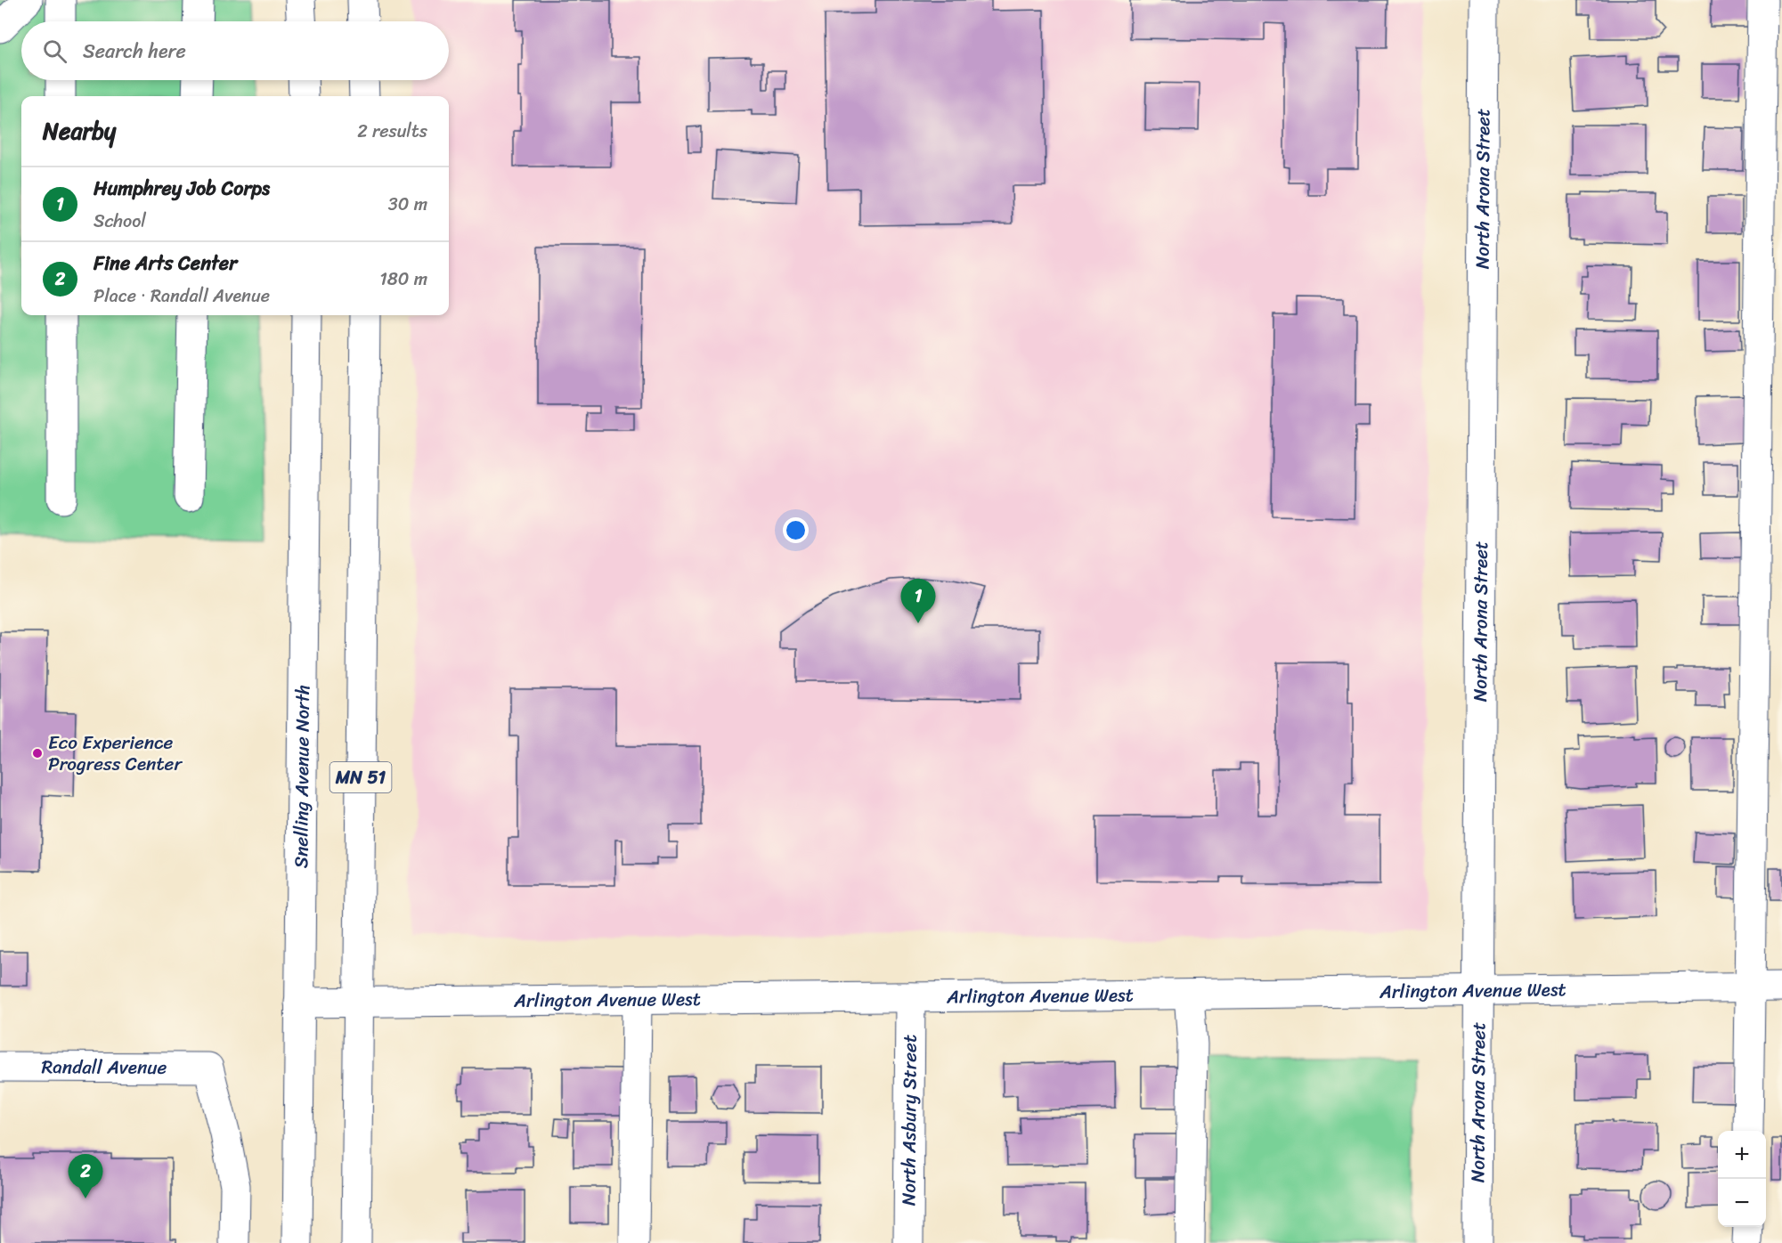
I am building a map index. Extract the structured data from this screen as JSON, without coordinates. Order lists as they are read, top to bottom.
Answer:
{
  "streets": {
    "street": [
      "North Arona Street",
      "Snelling Avenue North",
      "MN 51",
      "Arlington Avenue West",
      "Randall Avenue",
      "North Asbury Street"
    ]
  },
  "crossings": [
    ["North Arona Street", "Arlington Avenue West"],
    ["Snelling Avenue North", "Arlington Avenue West"],
    ["MN 51", "Arlington Avenue West"],
    ["Arlington Avenue West", "North Asbury Street"]
  ],
  "places": ["Eco Experience Progress Center"],
  "page": {
    "search": "Search here",
    "heading": ["Nearby", "2 results"],
    "list": [
      {
        "mark": "1",
        "name": "Humphrey Job Corps",
        "note": "School",
        "value": "30 m"
      },
      {
        "mark": "2",
        "name": "Fine Arts Center",
        "note": "Place · Randall Avenue",
        "value": "180 m"
      }
    ],
    "pins": ["1", "2"],
    "map_buttons": ["+", "−"]
  }
}
